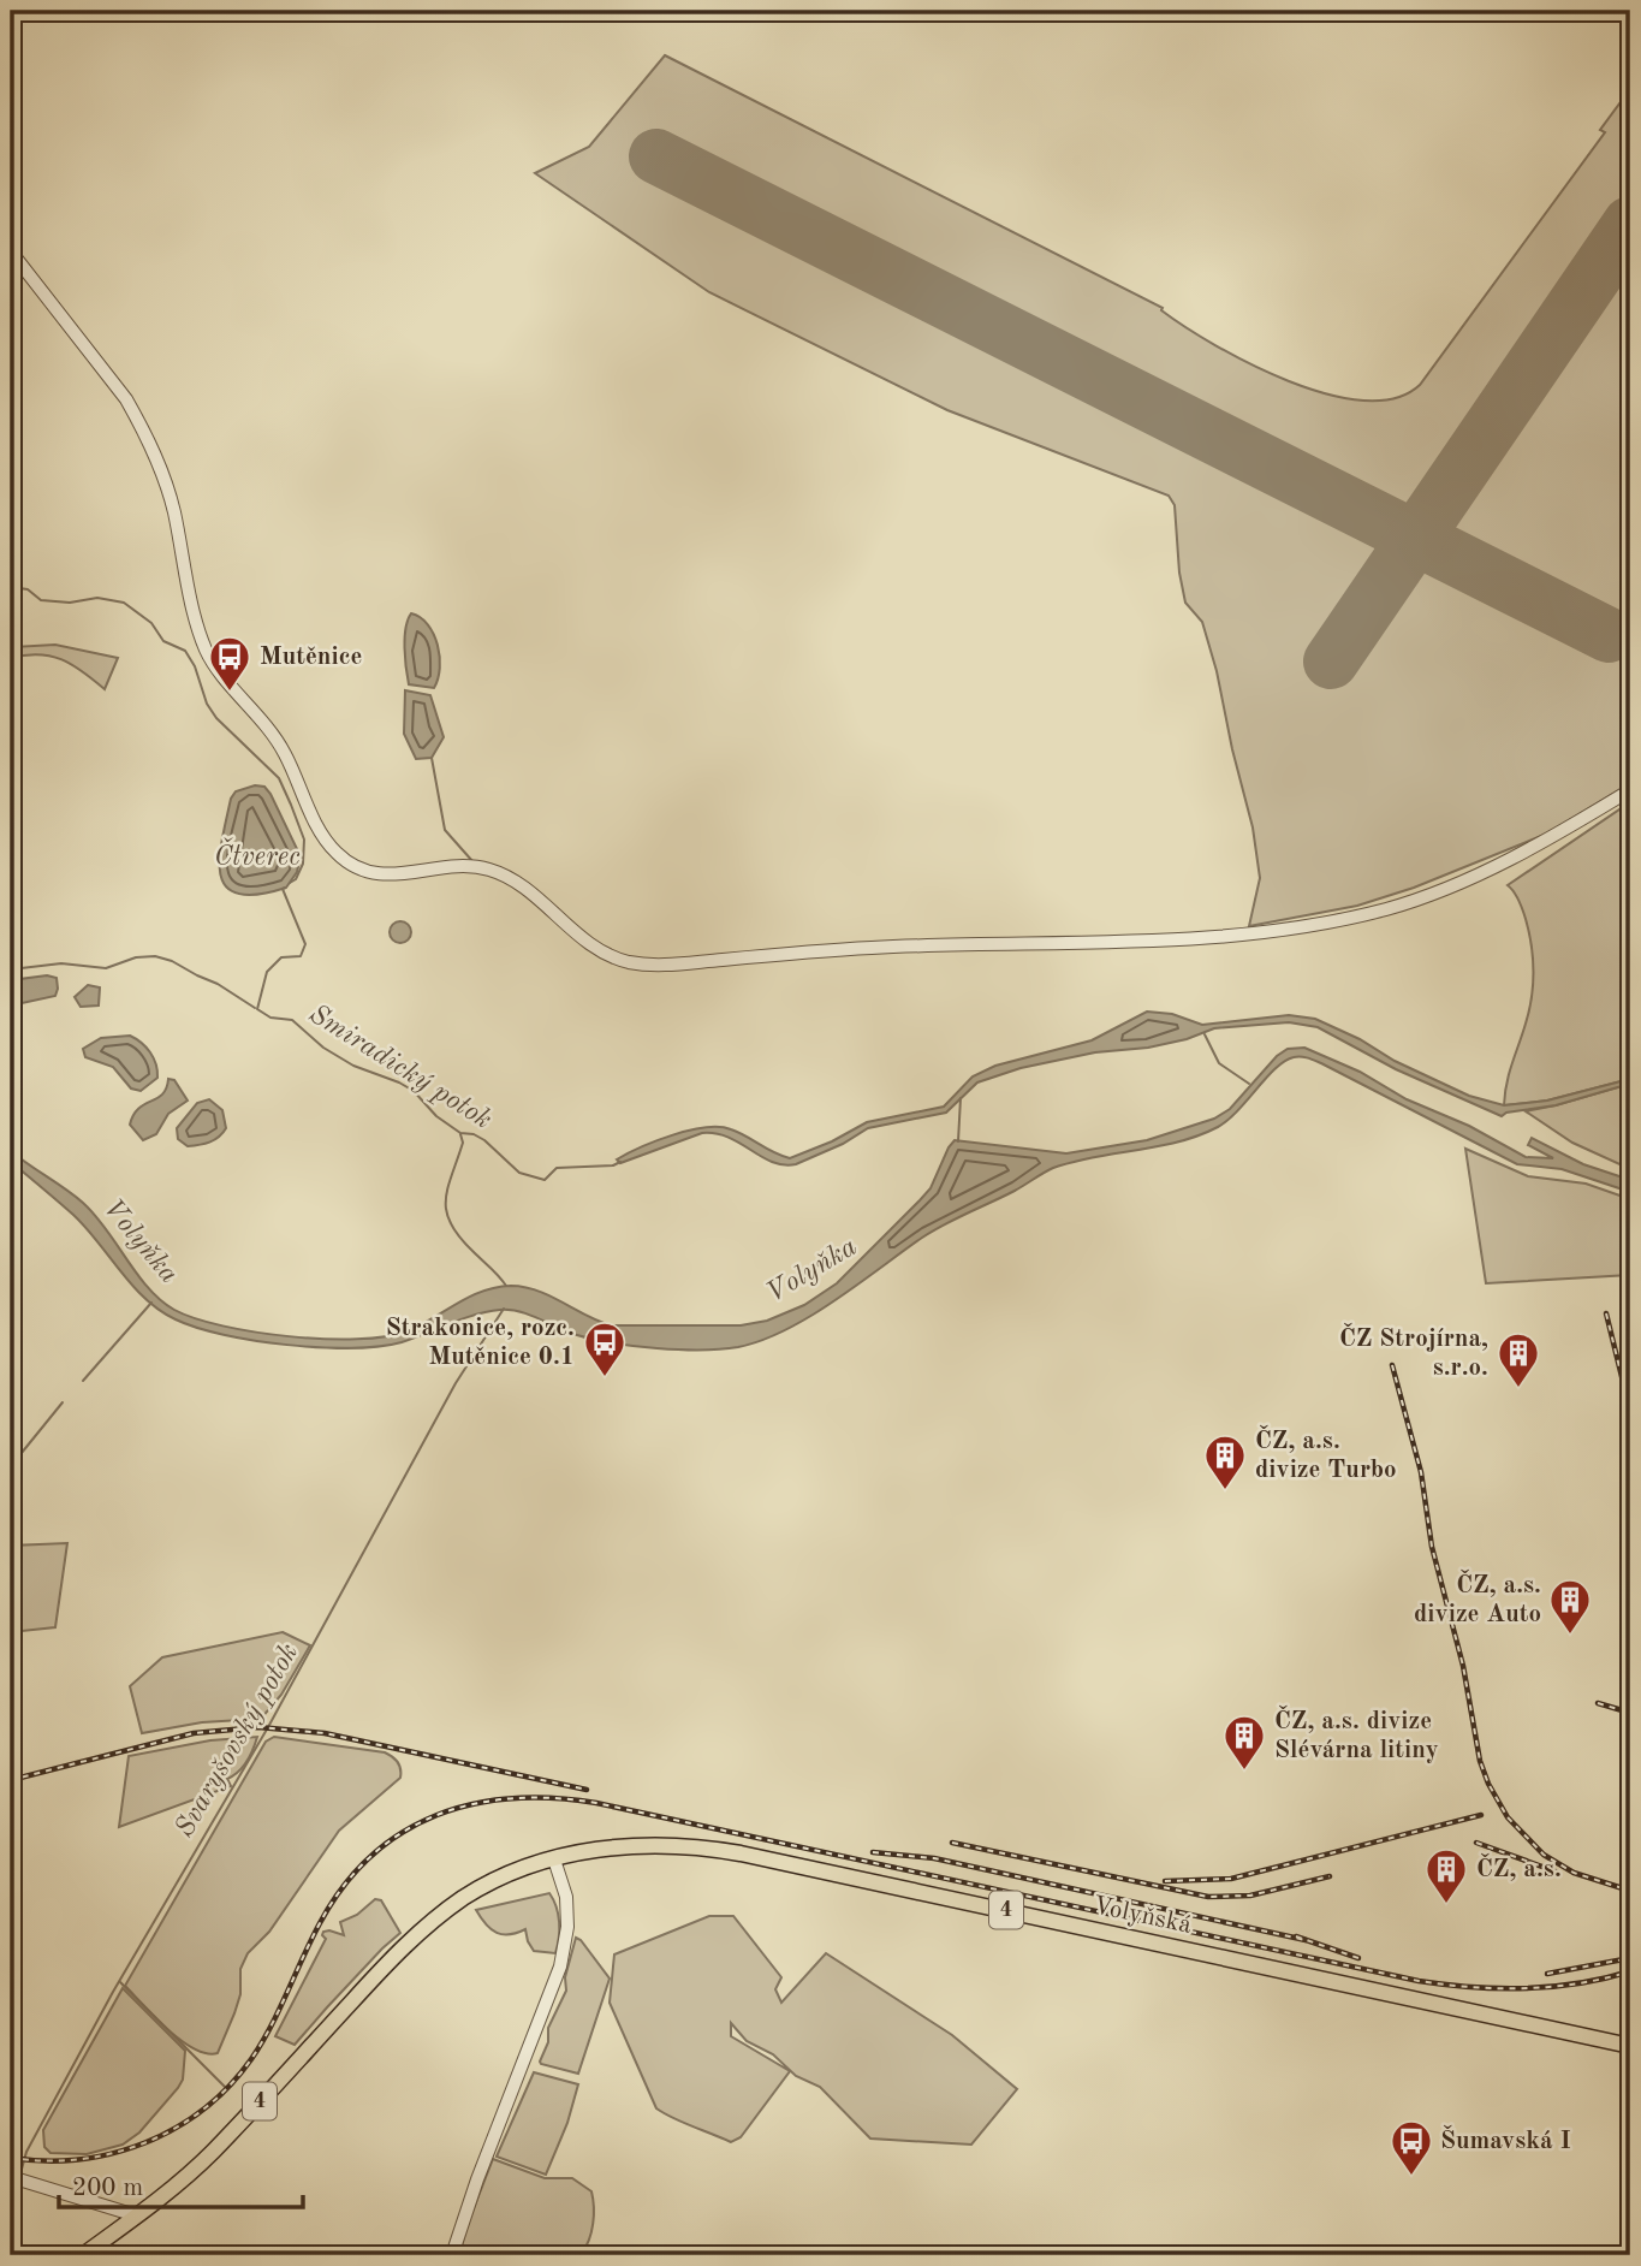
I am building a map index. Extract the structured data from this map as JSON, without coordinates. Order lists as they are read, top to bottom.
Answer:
{
  "streets": {
    "main road": ["4", "Volyňská"]
  },
  "crossings": [
    ["4", "Volyňská"]
  ],
  "water": [
    "Čtverec",
    "Smiradický potok",
    "Volyňka",
    "Svaryšovský potok"
  ],
  "places": {
    "bus stop": ["Mutěnice", "Strakonice, rozc. Mutěnice 0.1", "Šumavská I"],
    "building": [
      "ČZ Strojírna, s.r.o.",
      "ČZ, a.s. divize Turbo",
      "ČZ, a.s. divize Auto",
      "ČZ, a.s. divize Slévárna litiny",
      "ČZ, a.s."
    ]
  },
  "scale_bar": "200 m"
}
